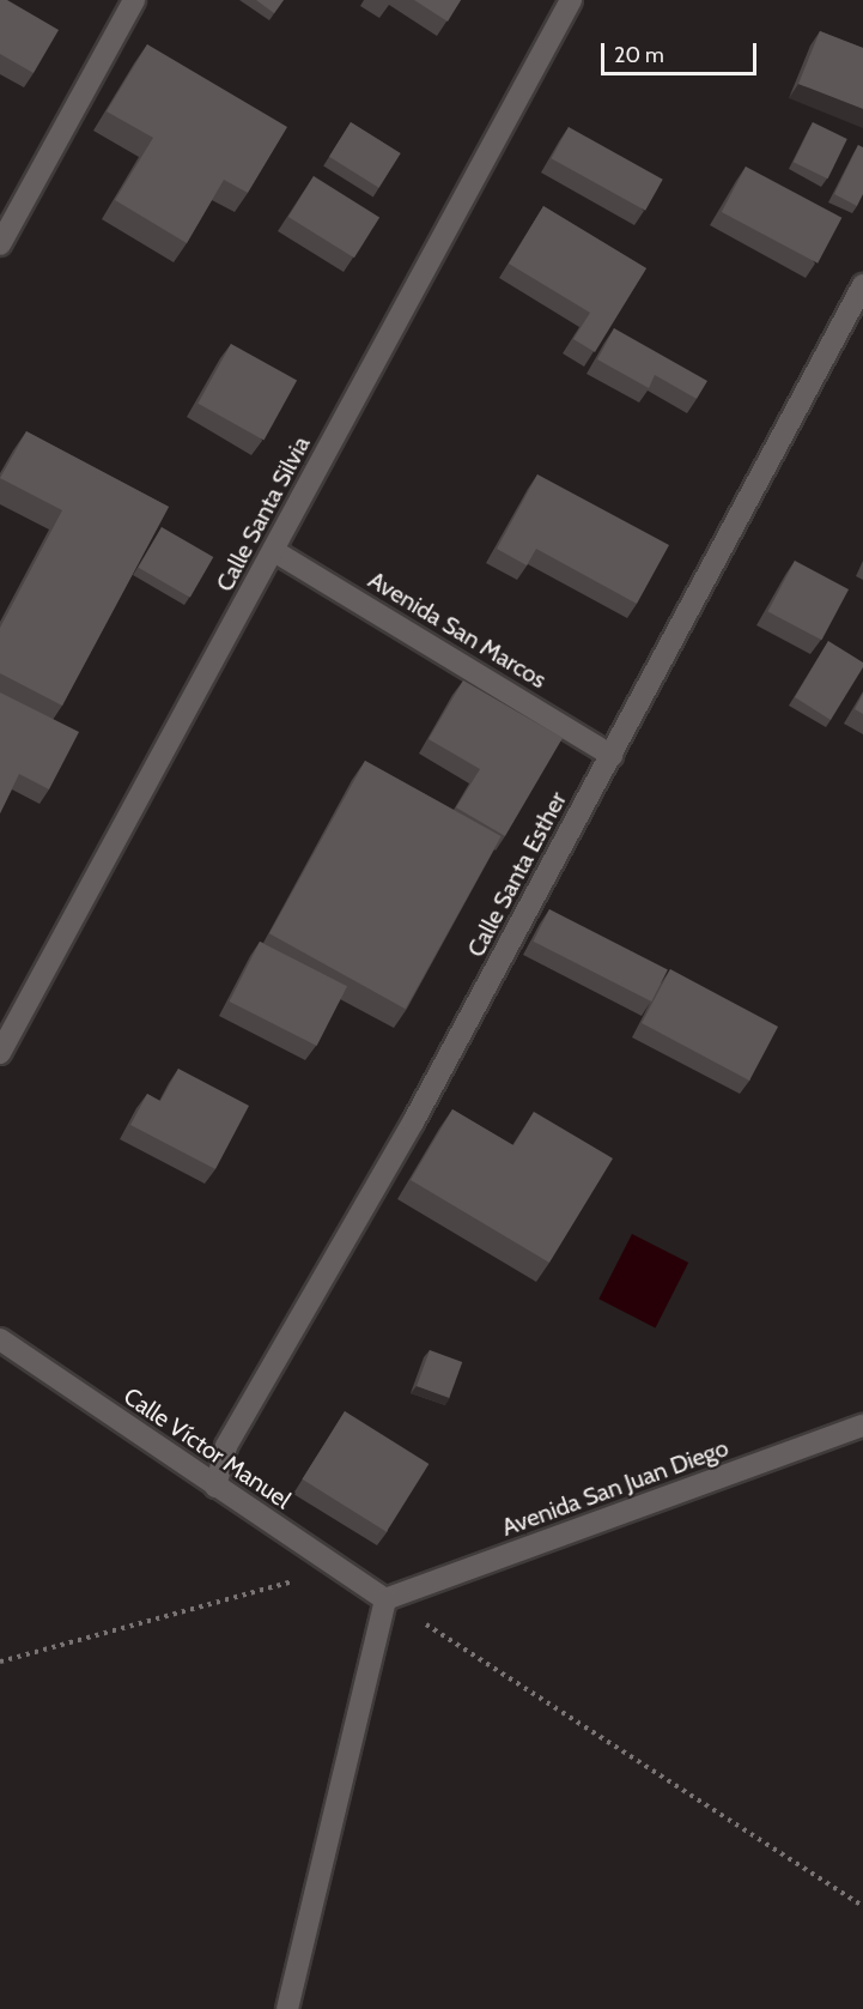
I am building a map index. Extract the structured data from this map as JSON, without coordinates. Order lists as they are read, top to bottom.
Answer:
{
  "streets": {
    "street": [
      "Calle Santa Silvia",
      "Avenida San Marcos",
      "Calle Santa Esther",
      "Calle Víctor Manuel",
      "Avenida San Juan Diego"
    ]
  },
  "crossings": [
    ["Calle Santa Silvia", "Avenida San Marcos"],
    ["Avenida San Marcos", "Calle Santa Esther"],
    ["Calle Santa Esther", "Calle Víctor Manuel"],
    ["Calle Víctor Manuel", "Avenida San Juan Diego"]
  ],
  "scale_bar": "20 m"
}
